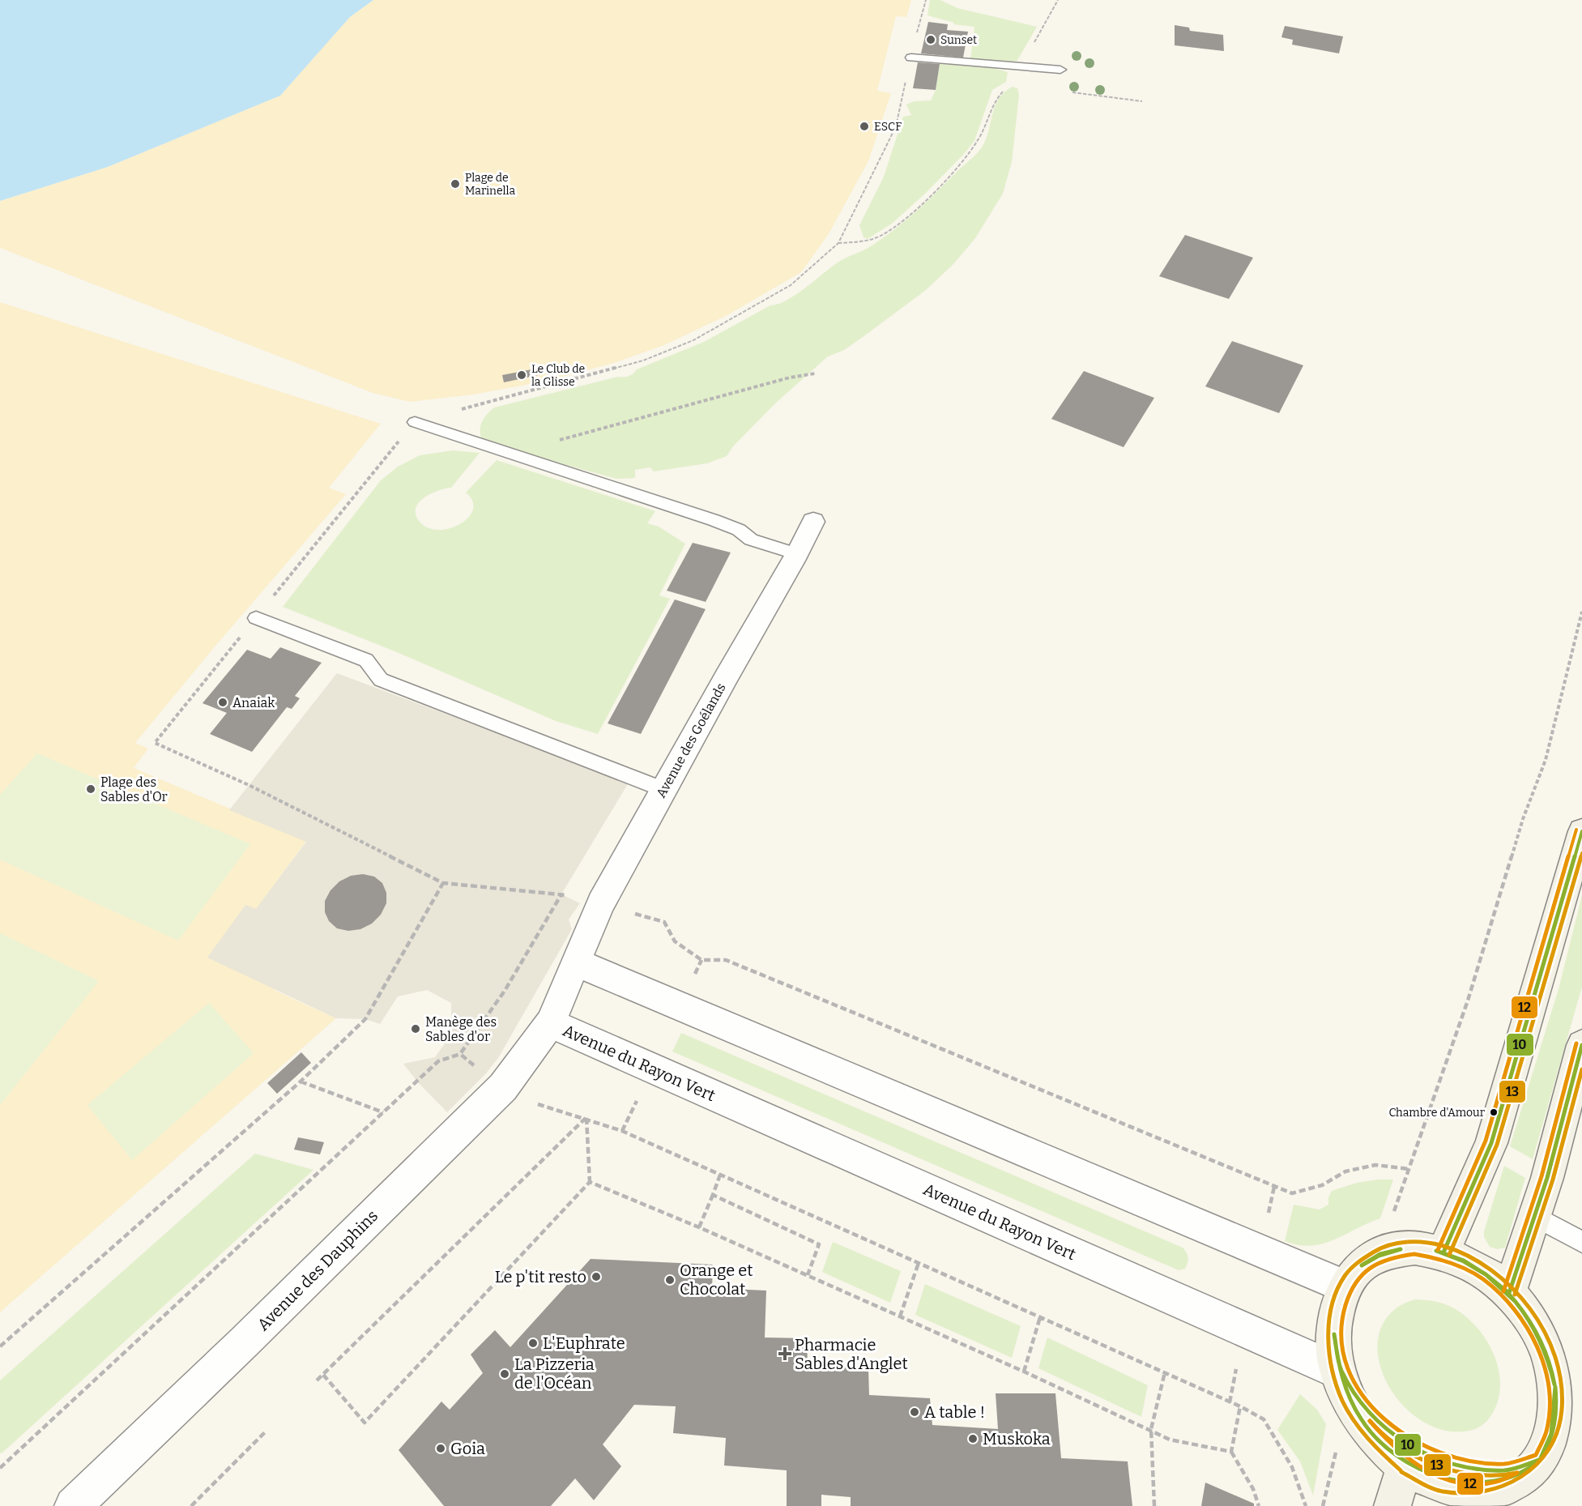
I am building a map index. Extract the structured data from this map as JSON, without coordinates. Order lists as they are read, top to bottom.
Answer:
{
  "streets": {
    "street": ["Avenue des Goélands", "Avenue du Rayon Vert", "Avenue des Dauphins"]
  },
  "crossings": [
    ["Avenue des Goélands", "Avenue du Rayon Vert"],
    ["Avenue du Rayon Vert", "Avenue des Dauphins"]
  ],
  "places": {
    "other": [
      "Sunset",
      "ESCF",
      "Plage de Marinella",
      "Le Club de la Glisse",
      "Anaiak",
      "Plage des Sables d'Or",
      "Manège des Sables d'or",
      "Chambre d'Amour",
      "Le p'tit resto",
      "Orange et Chocolat",
      "L'Euphrate",
      "La Pizzeria de l'Océan",
      "A table !",
      "Muskoka",
      "Goia"
    ],
    "health": ["Pharmacie Sables d'Anglet"]
  },
  "lines": ["transit line 12", "transit line 10", "transit line 13"]
}
